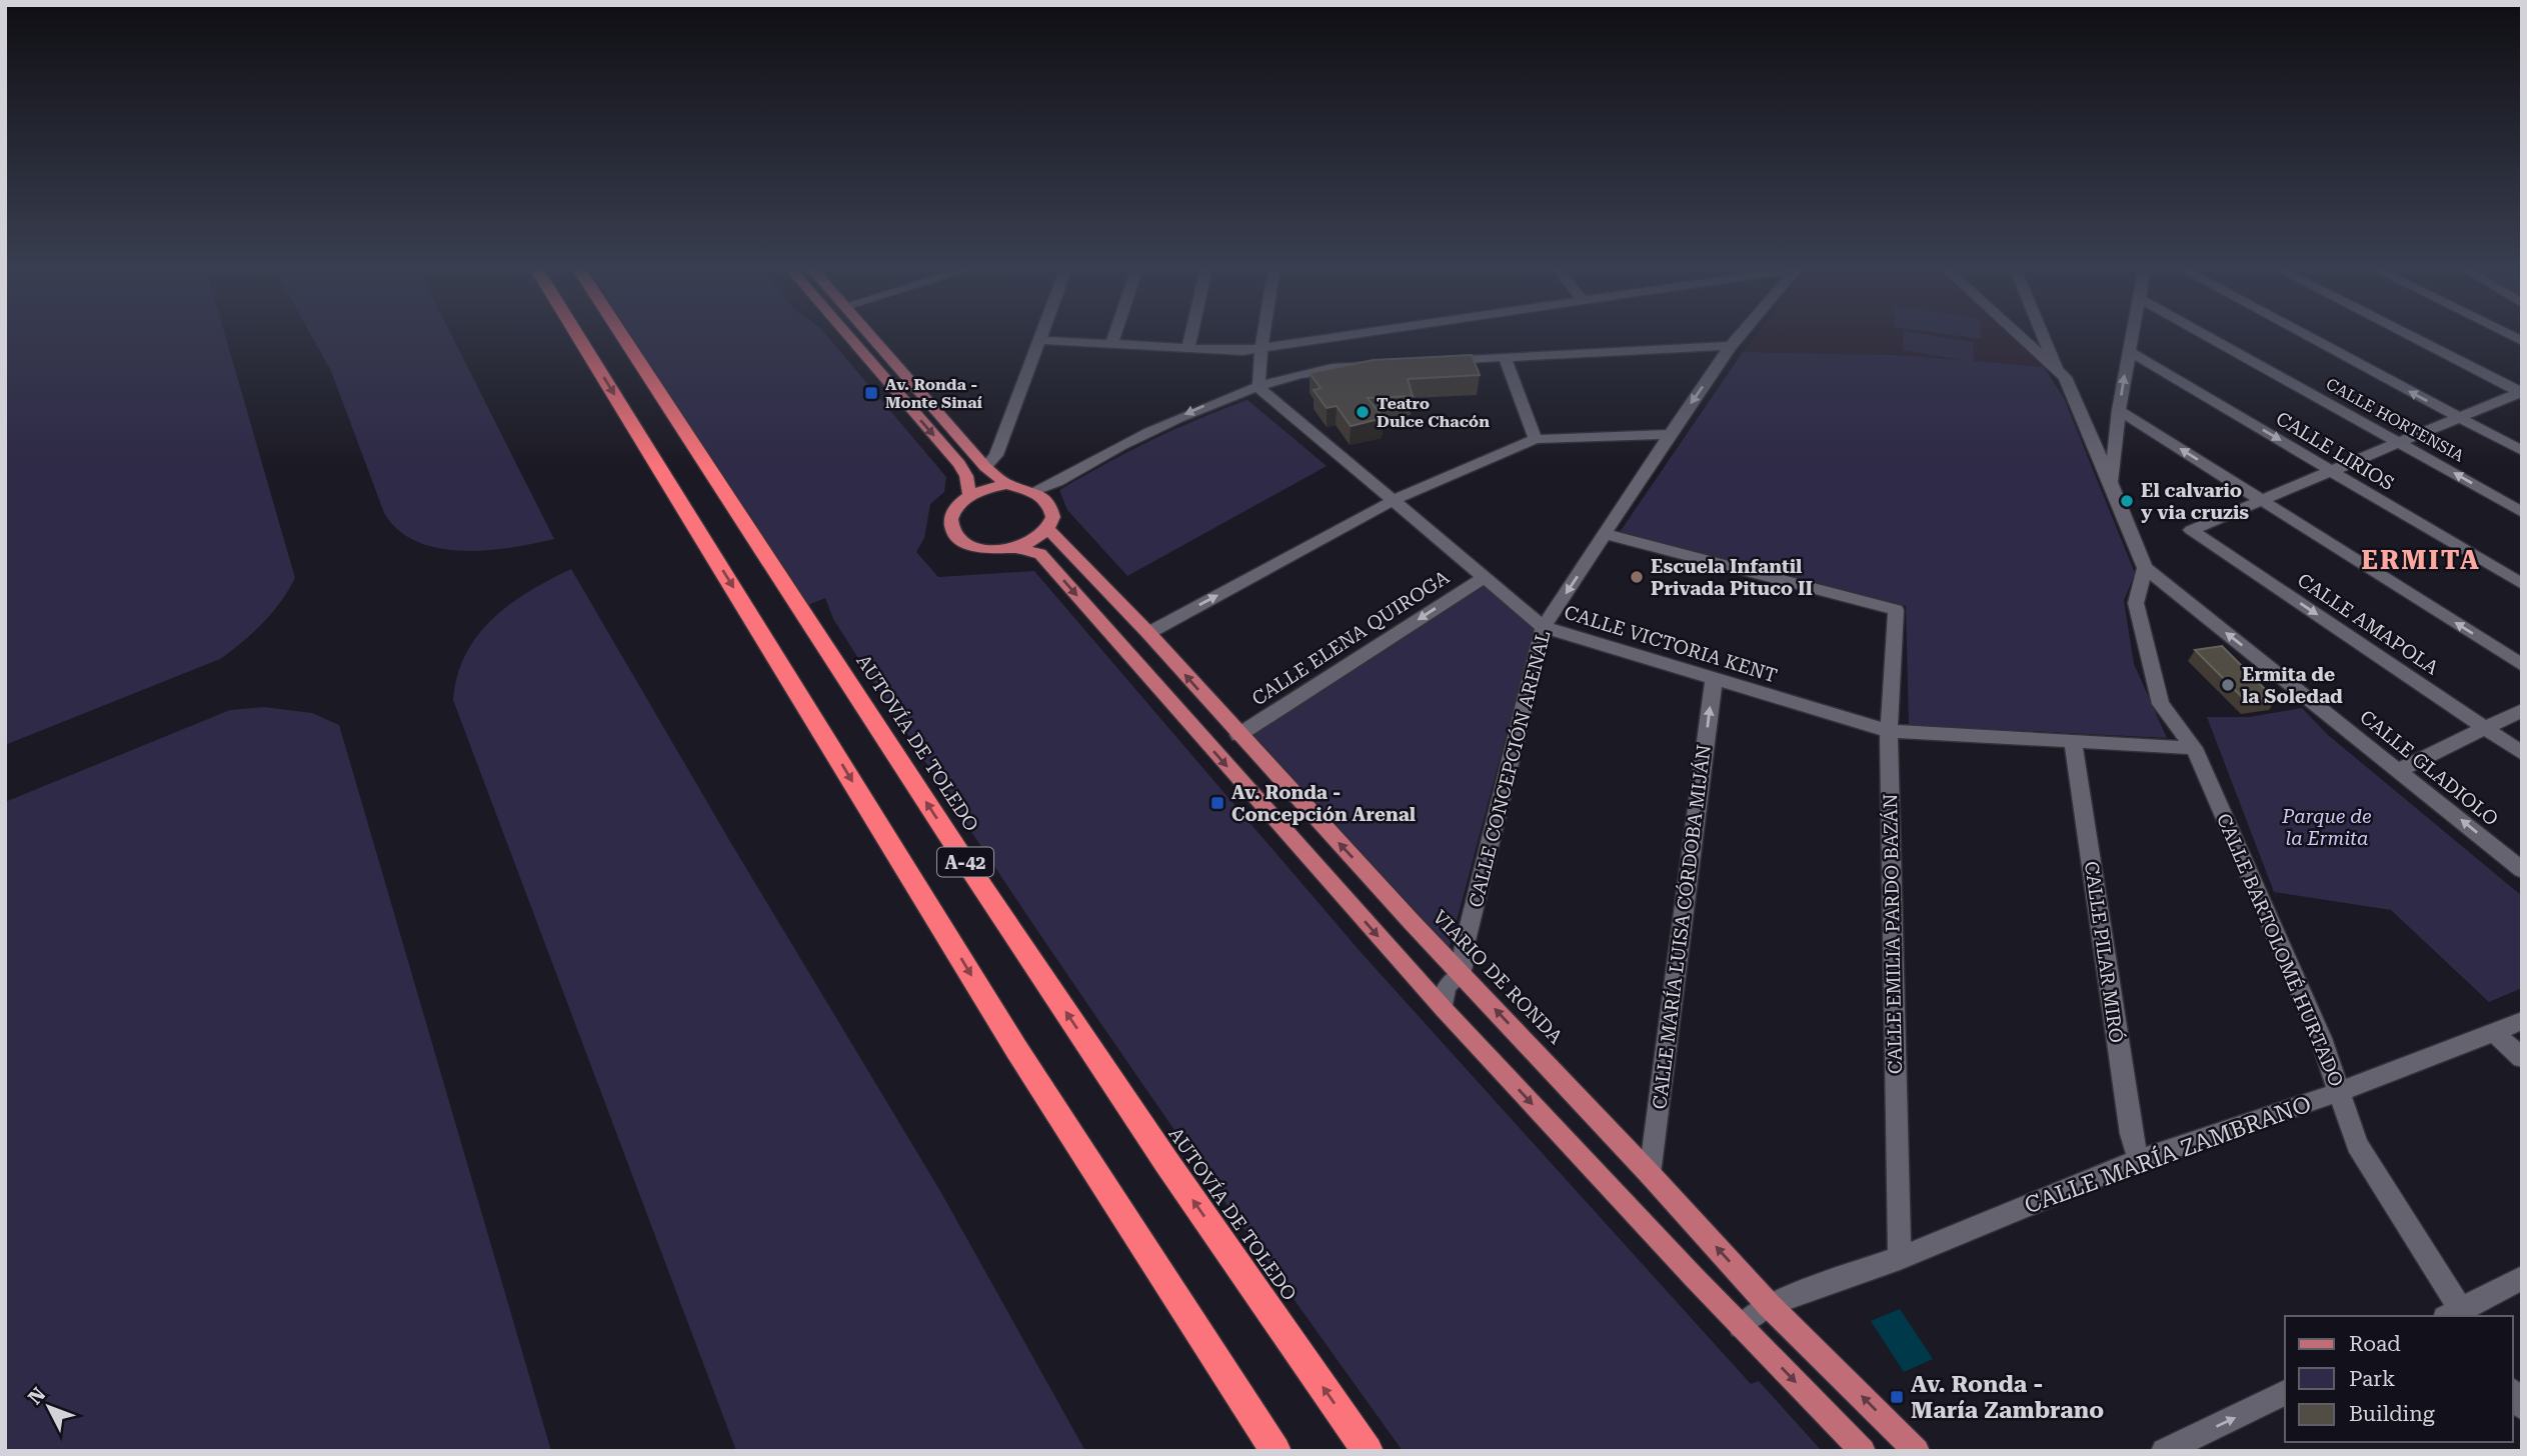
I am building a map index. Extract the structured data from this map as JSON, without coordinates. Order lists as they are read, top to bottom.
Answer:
{
  "streets": {
    "highway": ["AUTOVÍA DE TOLEDO", "A-42"],
    "main road": ["VIARIO DE RONDA"],
    "street": [
      "CALLE HORTENSIA",
      "CALLE LIRIOS",
      "CALLE AMAPOLA",
      "CALLE ELENA QUIROGA",
      "CALLE VICTORIA KENT",
      "CALLE GLADIOLO",
      "CALLE CONCEPCIÓN ARENAL",
      "CALLE MARÍA LUISA CÓRDOBA MIJÁN",
      "CALLE EMILIA PARDO BAZÁN",
      "CALLE BARTOLOMÉ HURTADO",
      "CALLE PILAR MIRÓ",
      "CALLE MARÍA ZAMBRANO"
    ]
  },
  "crossings": [
    ["CALLE ELENA QUIROGA", "CALLE VICTORIA KENT"],
    ["CALLE ELENA QUIROGA", "VIARIO DE RONDA"],
    ["CALLE VICTORIA KENT", "CALLE CONCEPCIÓN ARENAL"],
    ["CALLE VICTORIA KENT", "CALLE MARÍA LUISA CÓRDOBA MIJÁN"],
    ["CALLE VICTORIA KENT", "CALLE EMILIA PARDO BAZÁN"],
    ["CALLE VICTORIA KENT", "CALLE BARTOLOMÉ HURTADO"],
    ["CALLE VICTORIA KENT", "CALLE PILAR MIRÓ"],
    ["CALLE GLADIOLO", "CALLE BARTOLOMÉ HURTADO"],
    ["CALLE CONCEPCIÓN ARENAL", "CALLE EMILIA PARDO BAZÁN"],
    ["CALLE CONCEPCIÓN ARENAL", "VIARIO DE RONDA"],
    ["CALLE MARÍA LUISA CÓRDOBA MIJÁN", "VIARIO DE RONDA"],
    ["CALLE EMILIA PARDO BAZÁN", "CALLE MARÍA ZAMBRANO"],
    ["CALLE BARTOLOMÉ HURTADO", "CALLE MARÍA ZAMBRANO"],
    ["CALLE PILAR MIRÓ", "CALLE MARÍA ZAMBRANO"],
    ["VIARIO DE RONDA", "CALLE MARÍA ZAMBRANO"]
  ],
  "one_way": ["CALLE MARÍA LUISA CÓRDOBA MIJÁN"],
  "districts": ["ERMITA"],
  "parks": ["Parque de la Ermita"],
  "places": {
    "transit": ["Av. Ronda - Monte Sinaí", "Av. Ronda - Concepción Arenal", "Av. Ronda - María Zambrano"],
    "other": [
      "Teatro Dulce Chacón",
      "El calvario y via cruzis",
      "Escuela Infantil Privada Pituco II",
      "Ermita de la Soledad"
    ]
  },
  "legend": ["Road", "Park", "Building"],
  "north": "top left"
}
